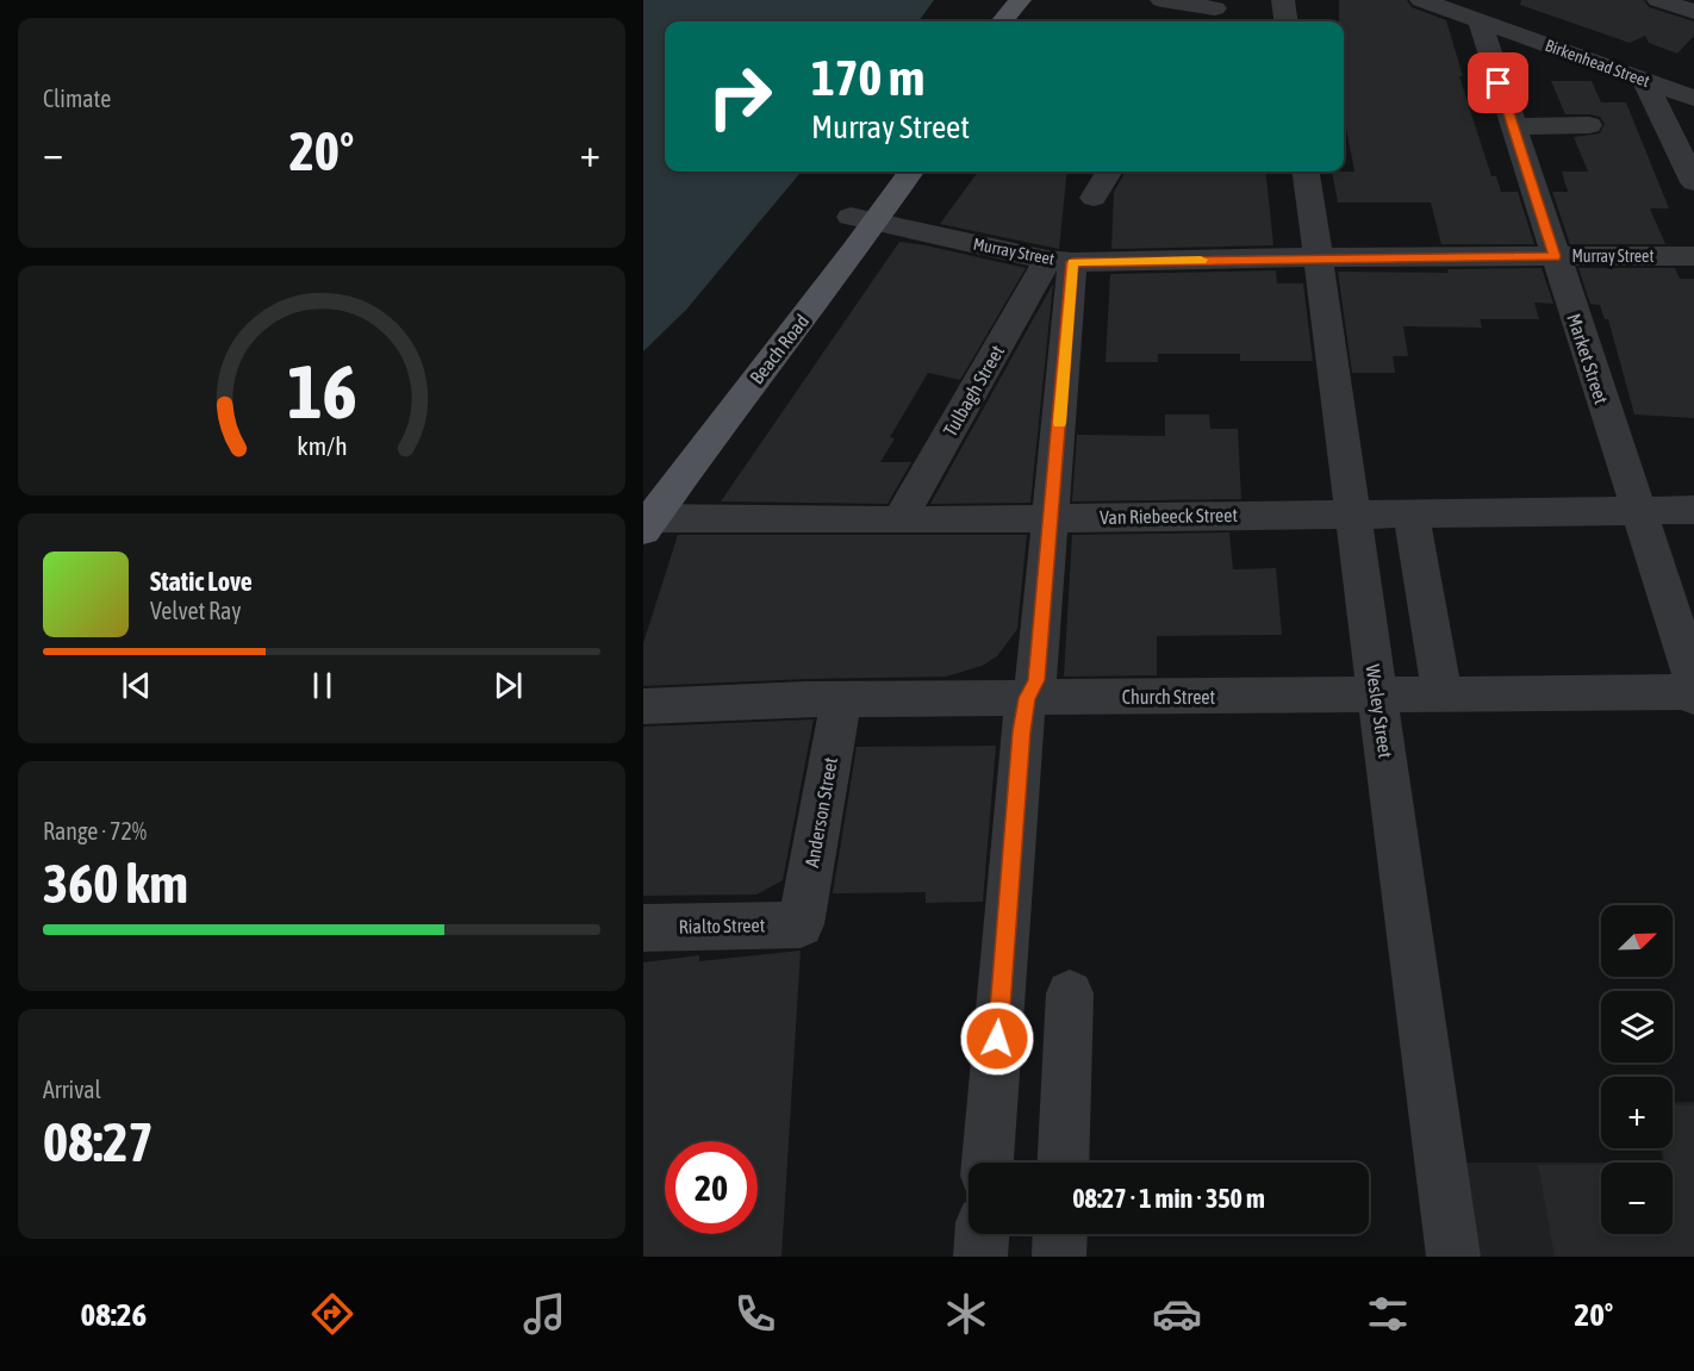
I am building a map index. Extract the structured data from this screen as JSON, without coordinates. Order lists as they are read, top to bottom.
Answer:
{
  "streets": {
    "main road": ["Beach Road"],
    "street": [
      "Birkenhead Street",
      "Murray Street",
      "Market Street",
      "Tulbagh Street",
      "Van Riebeeck Street",
      "Church Street",
      "Wesley Street",
      "Anderson Street",
      "Rialto Street"
    ]
  },
  "crossings": [
    ["Birkenhead Street", "Market Street"],
    ["Murray Street", "Beach Road"],
    ["Murray Street", "Market Street"],
    ["Murray Street", "Tulbagh Street"],
    ["Murray Street", "Wesley Street"],
    ["Beach Road", "Van Riebeeck Street"],
    ["Market Street", "Van Riebeeck Street"],
    ["Market Street", "Church Street"],
    ["Tulbagh Street", "Van Riebeeck Street"],
    ["Van Riebeeck Street", "Wesley Street"],
    ["Church Street", "Wesley Street"],
    ["Church Street", "Anderson Street"],
    ["Anderson Street", "Rialto Street"]
  ],
  "north": "top right",
  "page": {
    "tile": [
      "Climate",
      ["Range · 72%", "360 km"],
      ["Arrival", "08:27"]
    ],
    "turn": ["170 m", "Murray Street"],
    "heat": ["−", "20°", "+"],
    "song": ["Static Love", "Velvet Ray"],
    "map_buttons": ["+", "−"],
    "limit": "20",
    "trip": "08:27 · 1 min · 350 m",
    "tabs": ["08:26", "20°"],
    "gauge": ["16", "km/h"]
  }
}
